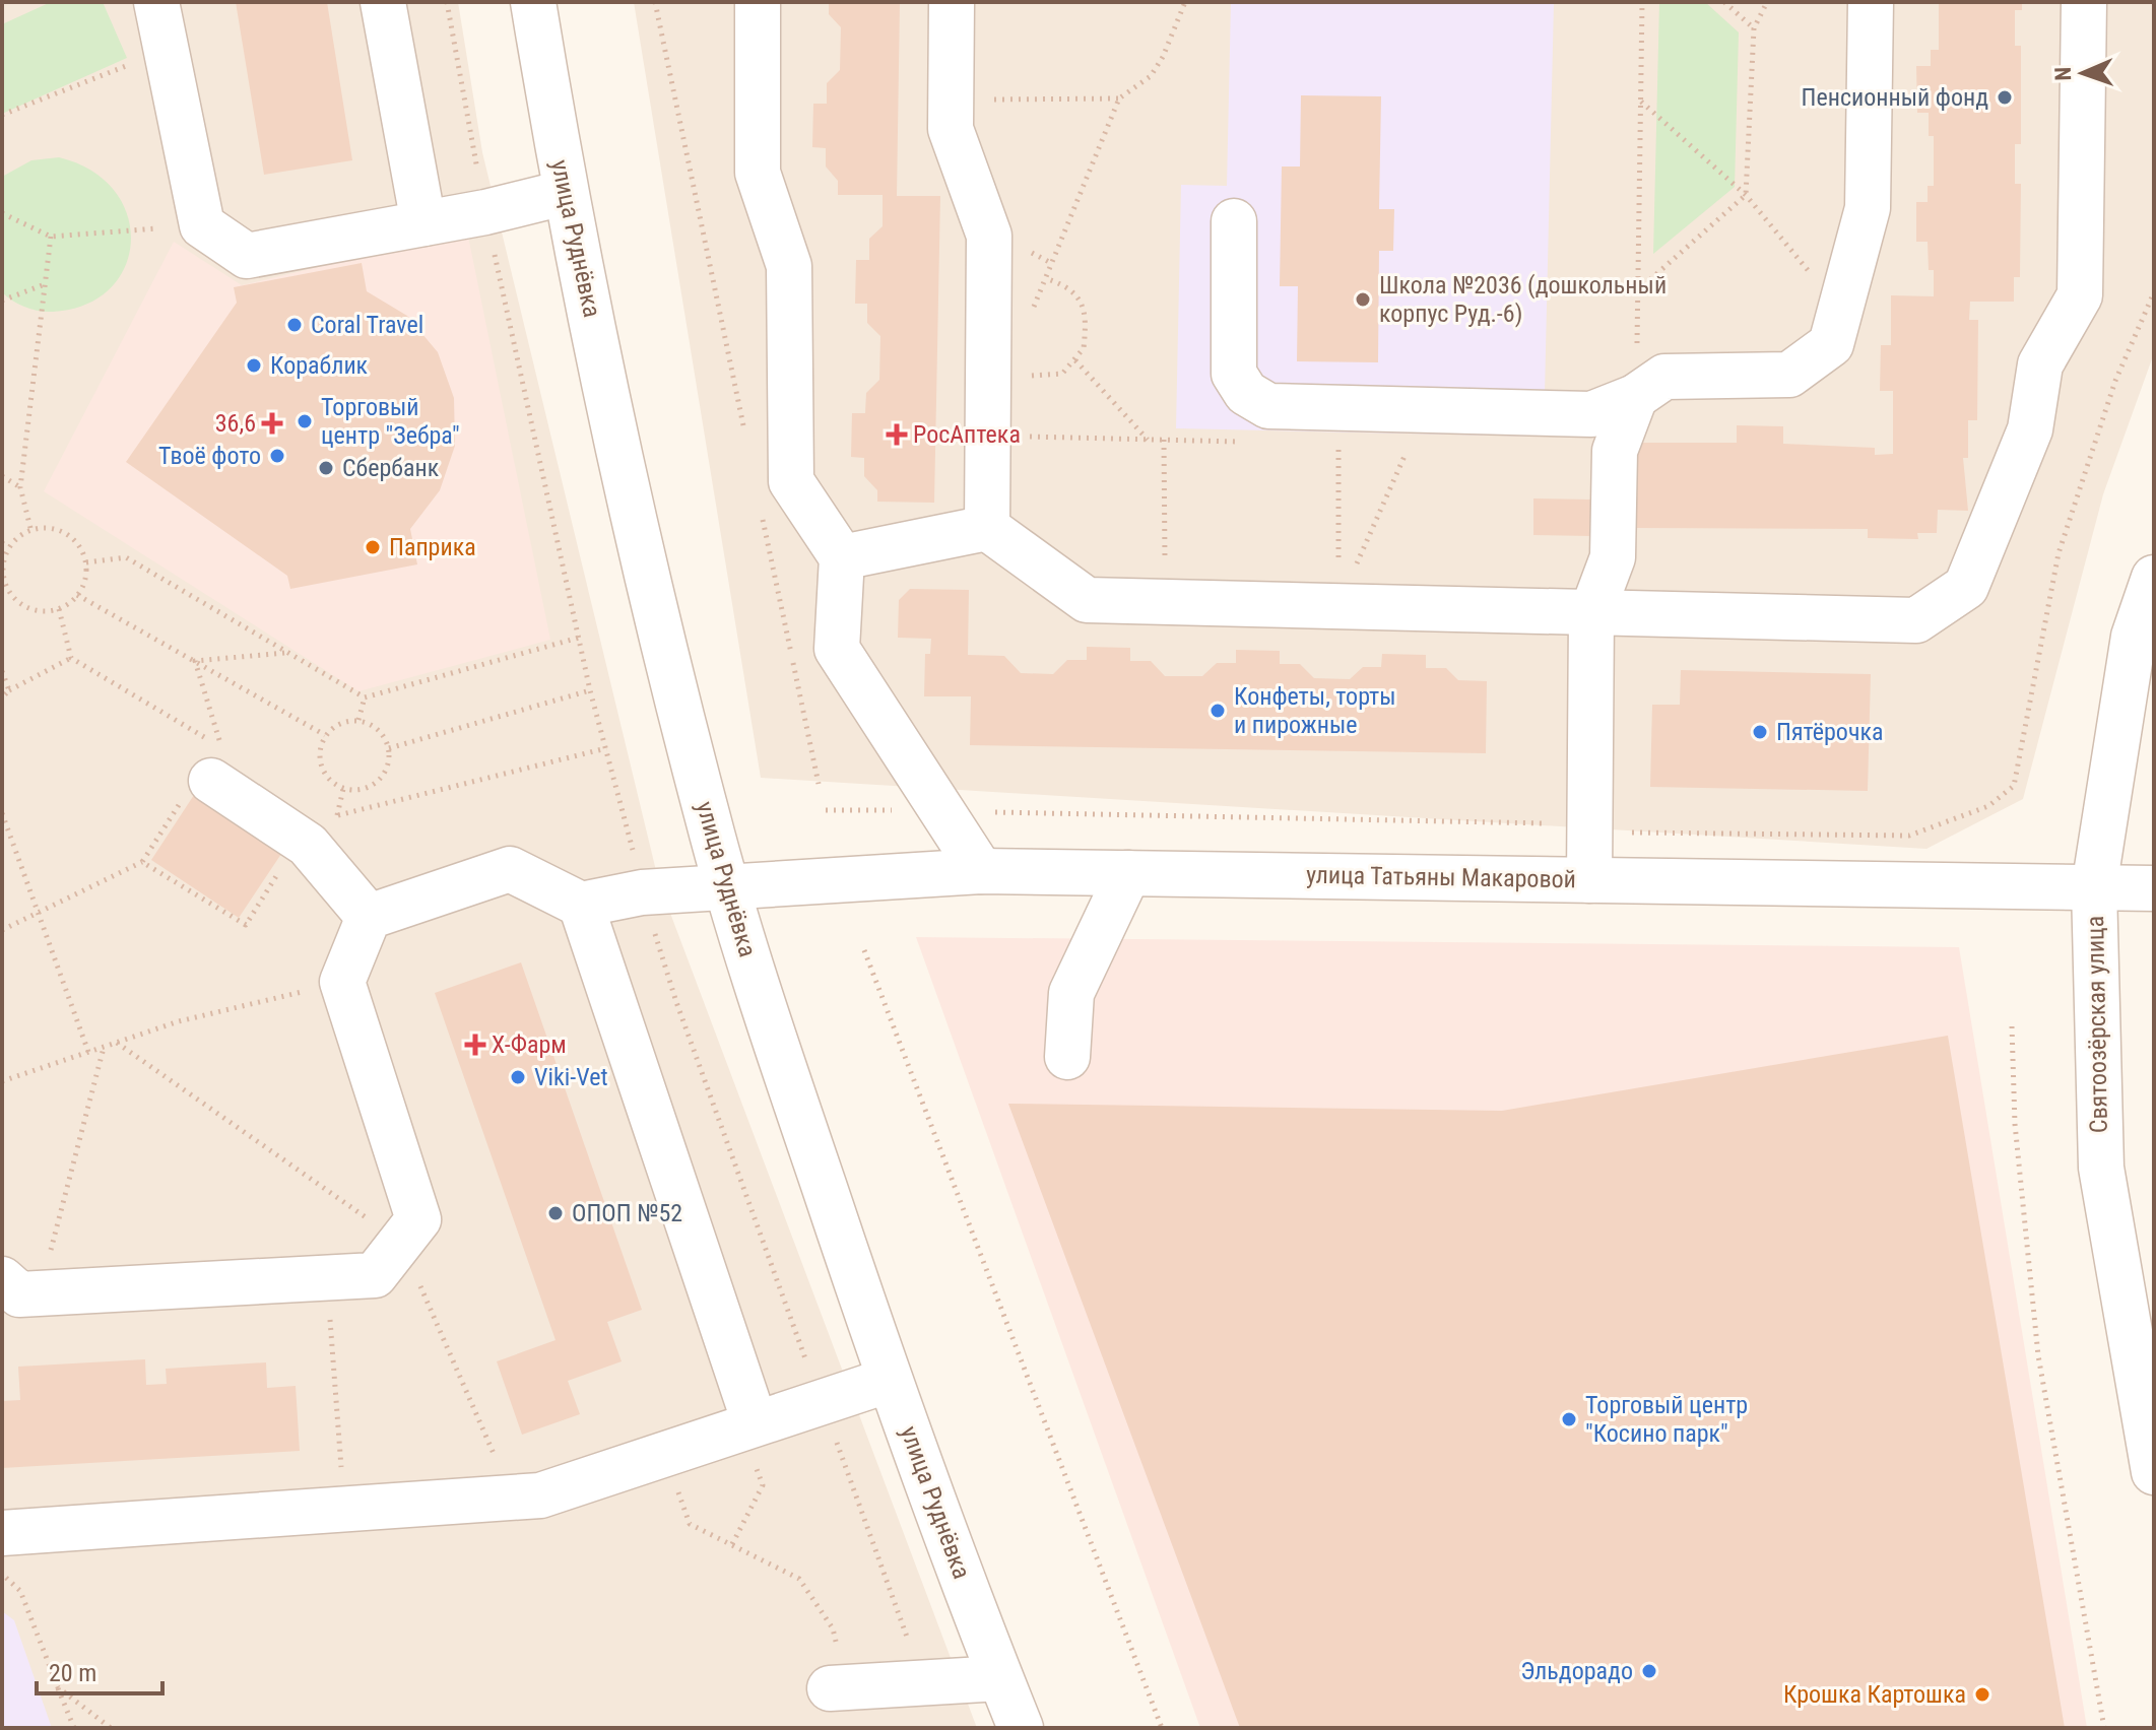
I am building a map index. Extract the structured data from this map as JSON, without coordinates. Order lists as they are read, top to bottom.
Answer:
{
  "streets": {
    "street": ["улица Руднёвка", "улица Татьяны Макаровой", "Святоозёрская улица"]
  },
  "crossings": [
    ["улица Руднёвка", "улица Татьяны Макаровой"],
    ["улица Татьяны Макаровой", "Святоозёрская улица"]
  ],
  "places": {
    "other": [
      "Пенсионный фонд",
      "Школа №2036 (дошкольный корпус Руд.-6)",
      "Coral Travel",
      "Кораблик",
      "Торговый центр \"Зебра\"",
      "Твоё фото",
      "Сбербанк",
      "Паприка",
      "Конфеты, торты и пирожные",
      "Пятёрочка",
      "Viki-Vet",
      "ОПОП №52",
      "Торговый центр \"Косино парк\"",
      "Эльдорадо",
      "Крошка Картошка"
    ],
    "health": ["36,6", "РосАптека", "X-Фарм"]
  },
  "scale_bar": "20 m",
  "north": "left"
}
